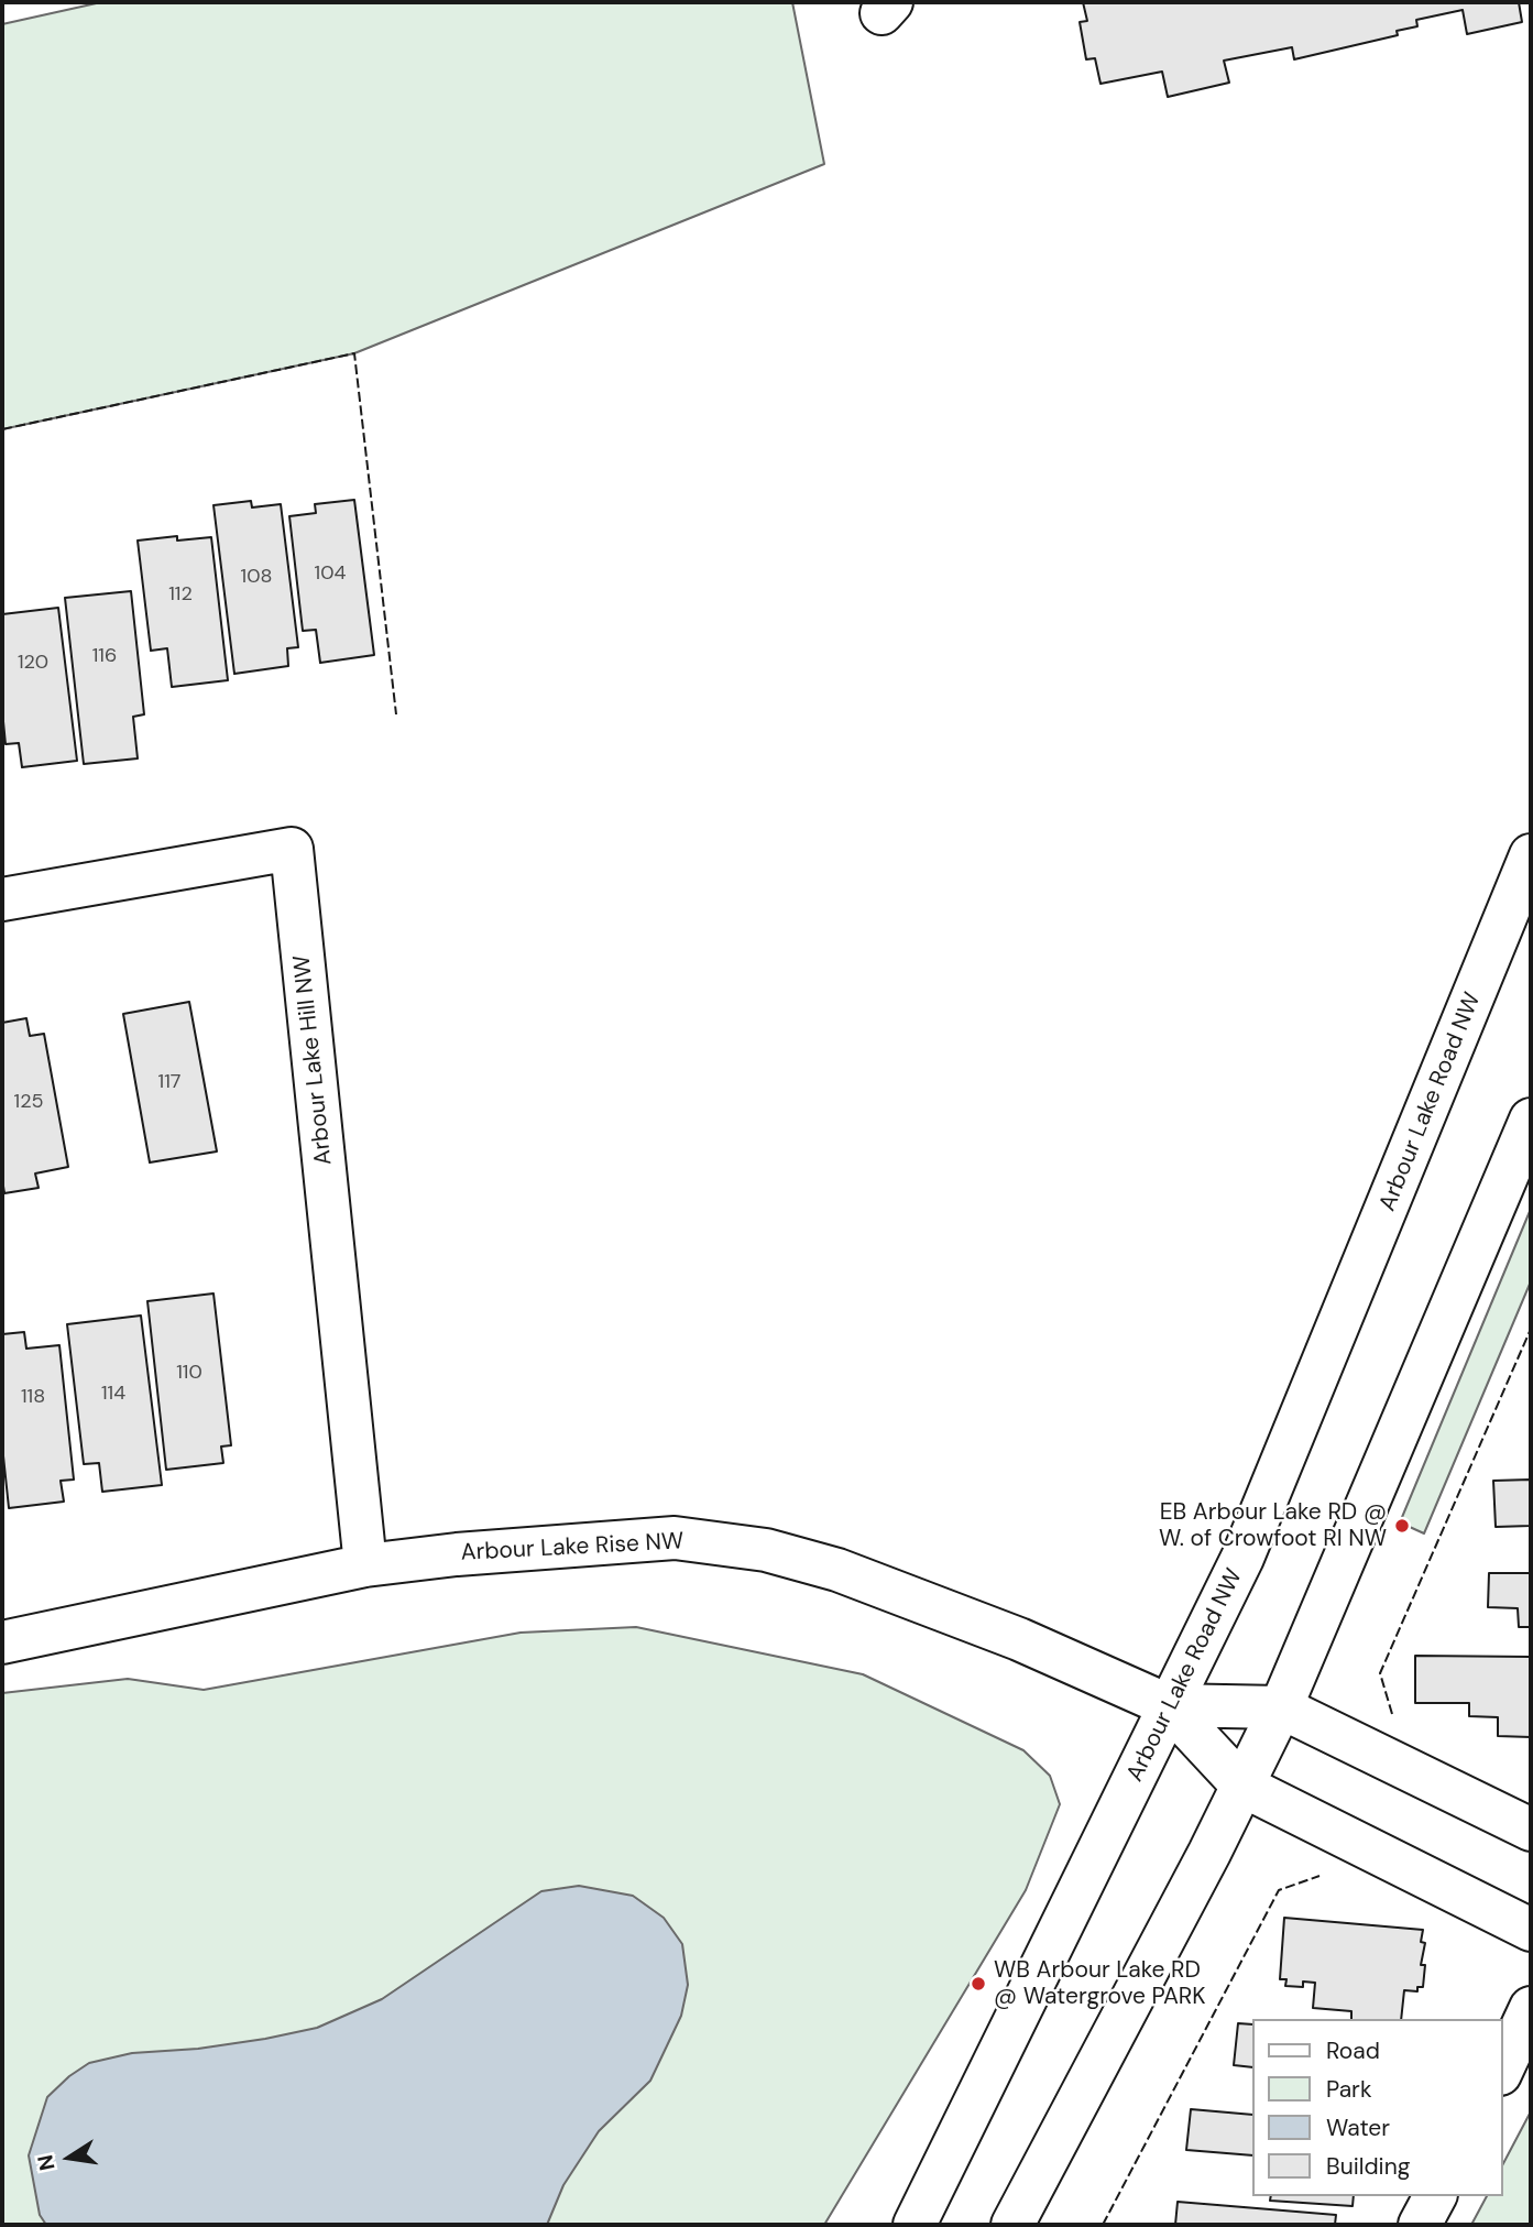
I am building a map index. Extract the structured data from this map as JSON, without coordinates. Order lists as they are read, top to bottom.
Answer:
{
  "streets": {
    "street": ["Arbour Lake Hill NW", "Arbour Lake Road NW", "Arbour Lake Rise NW"]
  },
  "crossings": [
    ["Arbour Lake Hill NW", "Arbour Lake Rise NW"],
    ["Arbour Lake Road NW", "Arbour Lake Rise NW"]
  ],
  "places": ["EB Arbour Lake RD @ W. of Crowfoot RI NW", "WB Arbour Lake RD @ Watergrove PARK"],
  "house_numbers": [
    "104",
    "108",
    "112",
    "116",
    "120",
    "117",
    "125",
    "110",
    "114",
    "118"
  ],
  "legend": [
    "Road",
    "Park",
    "Water",
    "Building"
  ],
  "north": "left"
}
